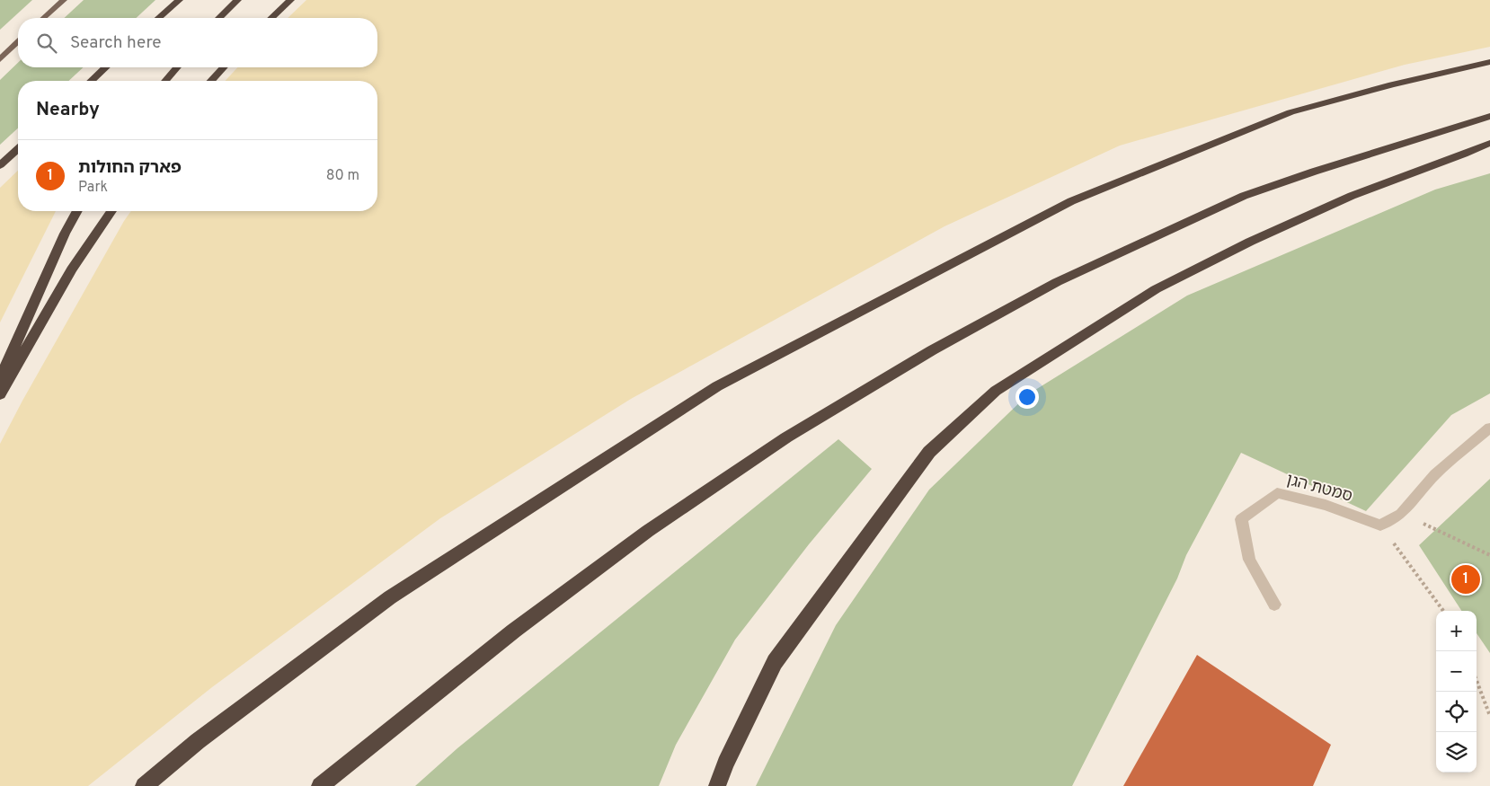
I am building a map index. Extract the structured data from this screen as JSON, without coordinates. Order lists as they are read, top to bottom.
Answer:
{
  "streets": {
    "lane": ["סמטת הגן"]
  },
  "page": {
    "search": "Search here",
    "heading": "Nearby",
    "list": [
      {
        "mark": "1",
        "name": "פארק החולות",
        "note": "Park",
        "value": "80 m"
      }
    ],
    "pins": "1",
    "map_buttons": ["+", "−"]
  }
}
